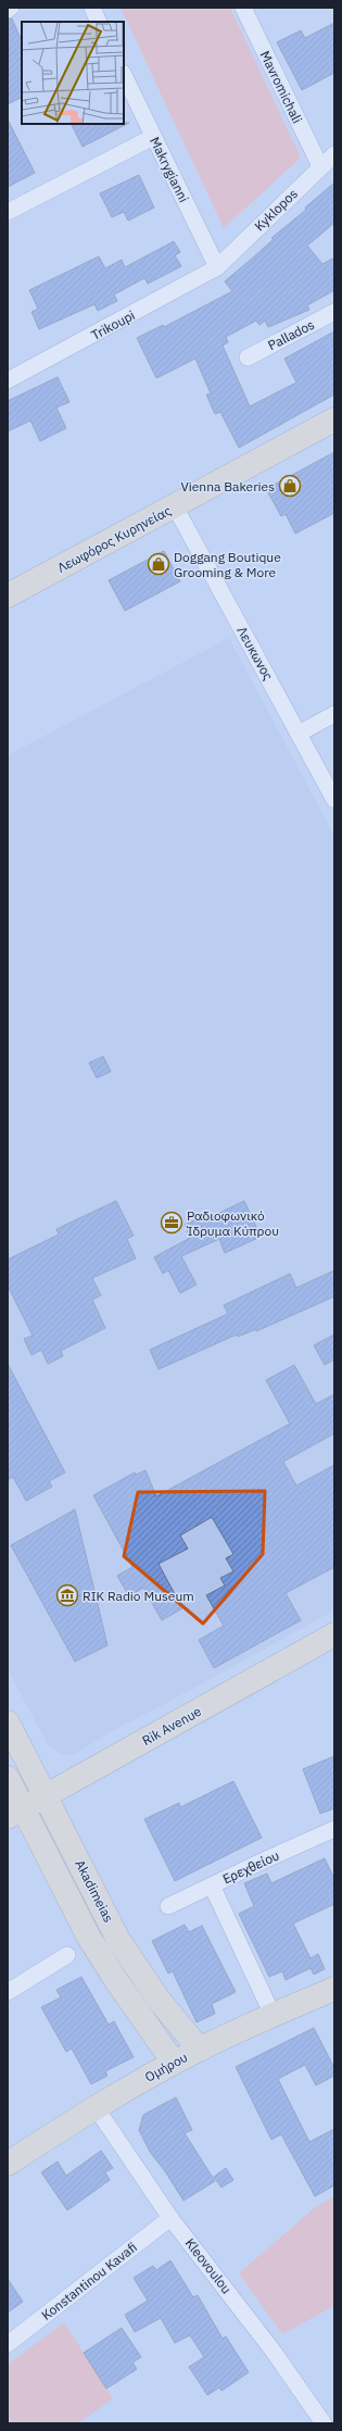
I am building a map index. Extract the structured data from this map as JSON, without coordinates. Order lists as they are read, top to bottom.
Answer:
{
  "streets": {
    "street": [
      "Mavromichali",
      "Makrygianni",
      "Kyklopos",
      "Trikoupi",
      "Pallados",
      "Λεωφόρος Κυρηνείας",
      "Λευκωνος",
      "Rik Avenue",
      "Ερεχθείου",
      "Akadimeias",
      "Ομήρου",
      "Kleovoulou",
      "Konstantinou Kavafi"
    ]
  },
  "crossings": [
    ["Mavromichali", "Kyklopos"],
    ["Makrygianni", "Kyklopos"],
    ["Makrygianni", "Trikoupi"],
    ["Kyklopos", "Trikoupi"],
    ["Λεωφόρος Κυρηνείας", "Λευκωνος"],
    ["Rik Avenue", "Akadimeias"],
    ["Akadimeias", "Ομήρου"],
    ["Ομήρου", "Kleovoulou"],
    ["Kleovoulou", "Konstantinou Kavafi"]
  ],
  "places": {
    "shop": ["Vienna Bakeries", "Doggang Boutique Grooming & More"],
    "office": ["Ραδιοφωνικό Ίδρυμα Κύπρου"],
    "museum": ["RIK Radio Museum"]
  }
}
